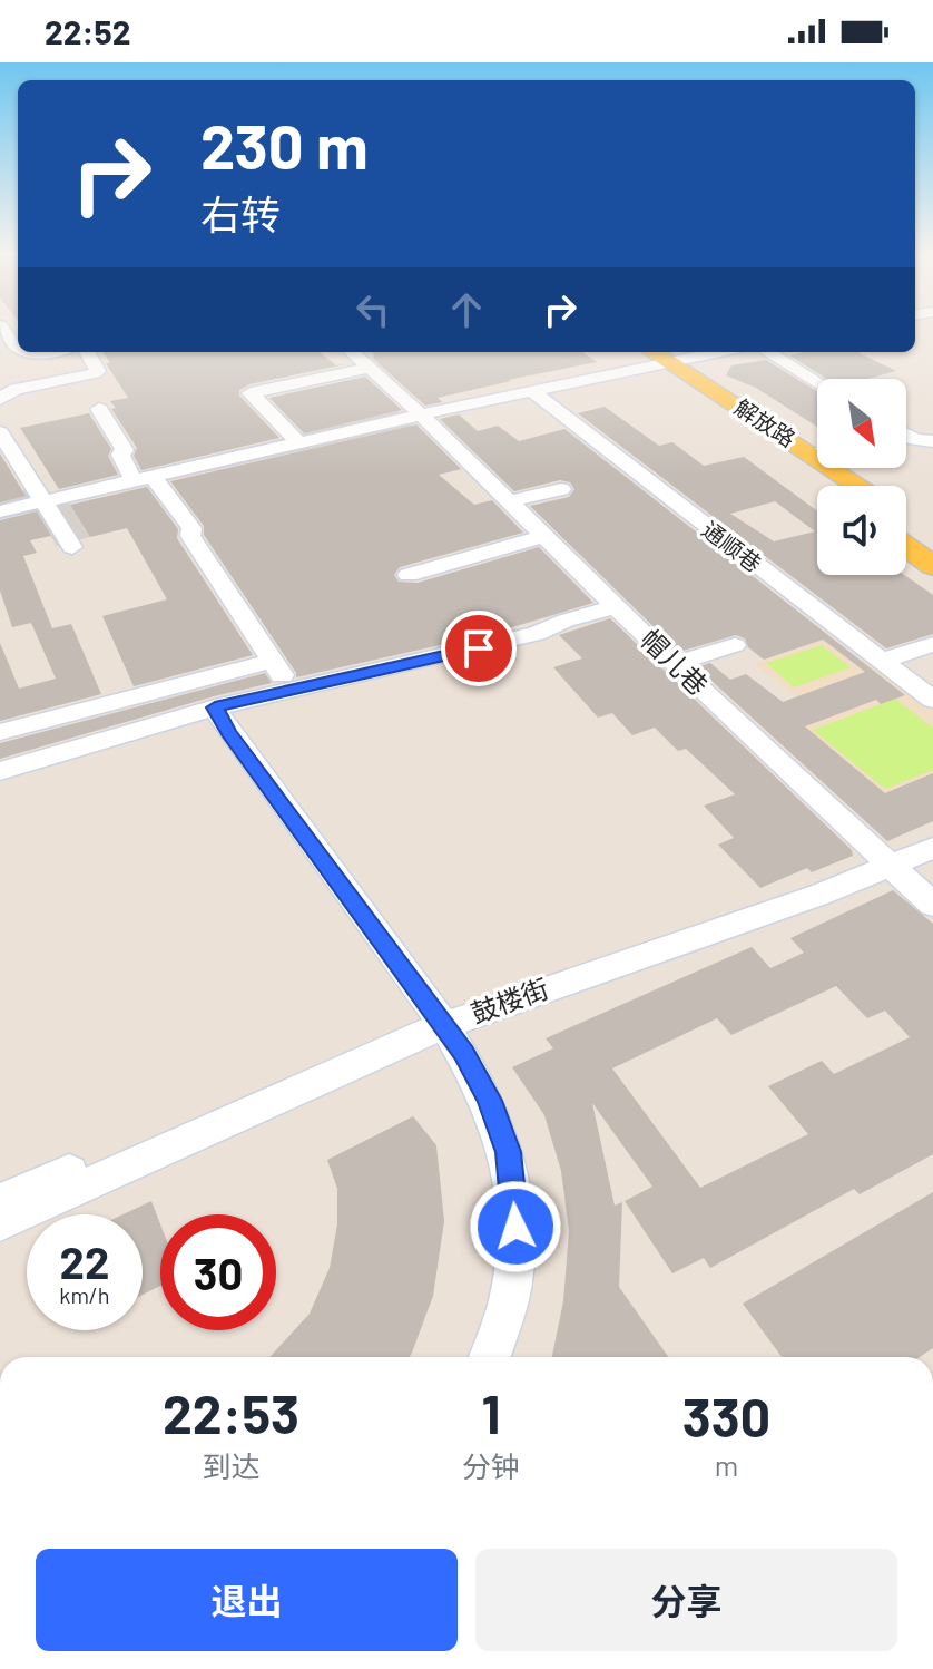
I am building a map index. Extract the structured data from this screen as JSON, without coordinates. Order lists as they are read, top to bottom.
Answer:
{
  "streets": {
    "main road": ["解放路"],
    "street": ["通顺巷", "帽儿巷", "鼓楼街"]
  },
  "crossings": [
    ["帽儿巷", "鼓楼街"]
  ],
  "north": "bottom right",
  "page": {
    "status": "22:52",
    "turn": ["230 m", "右转"],
    "speed": "22 km/h",
    "limit": "30",
    "eta": [
      "22:53",
      "到达",
      "1",
      "分钟",
      "330",
      "m"
    ],
    "buttons": ["退出", "分享"]
  }
}
